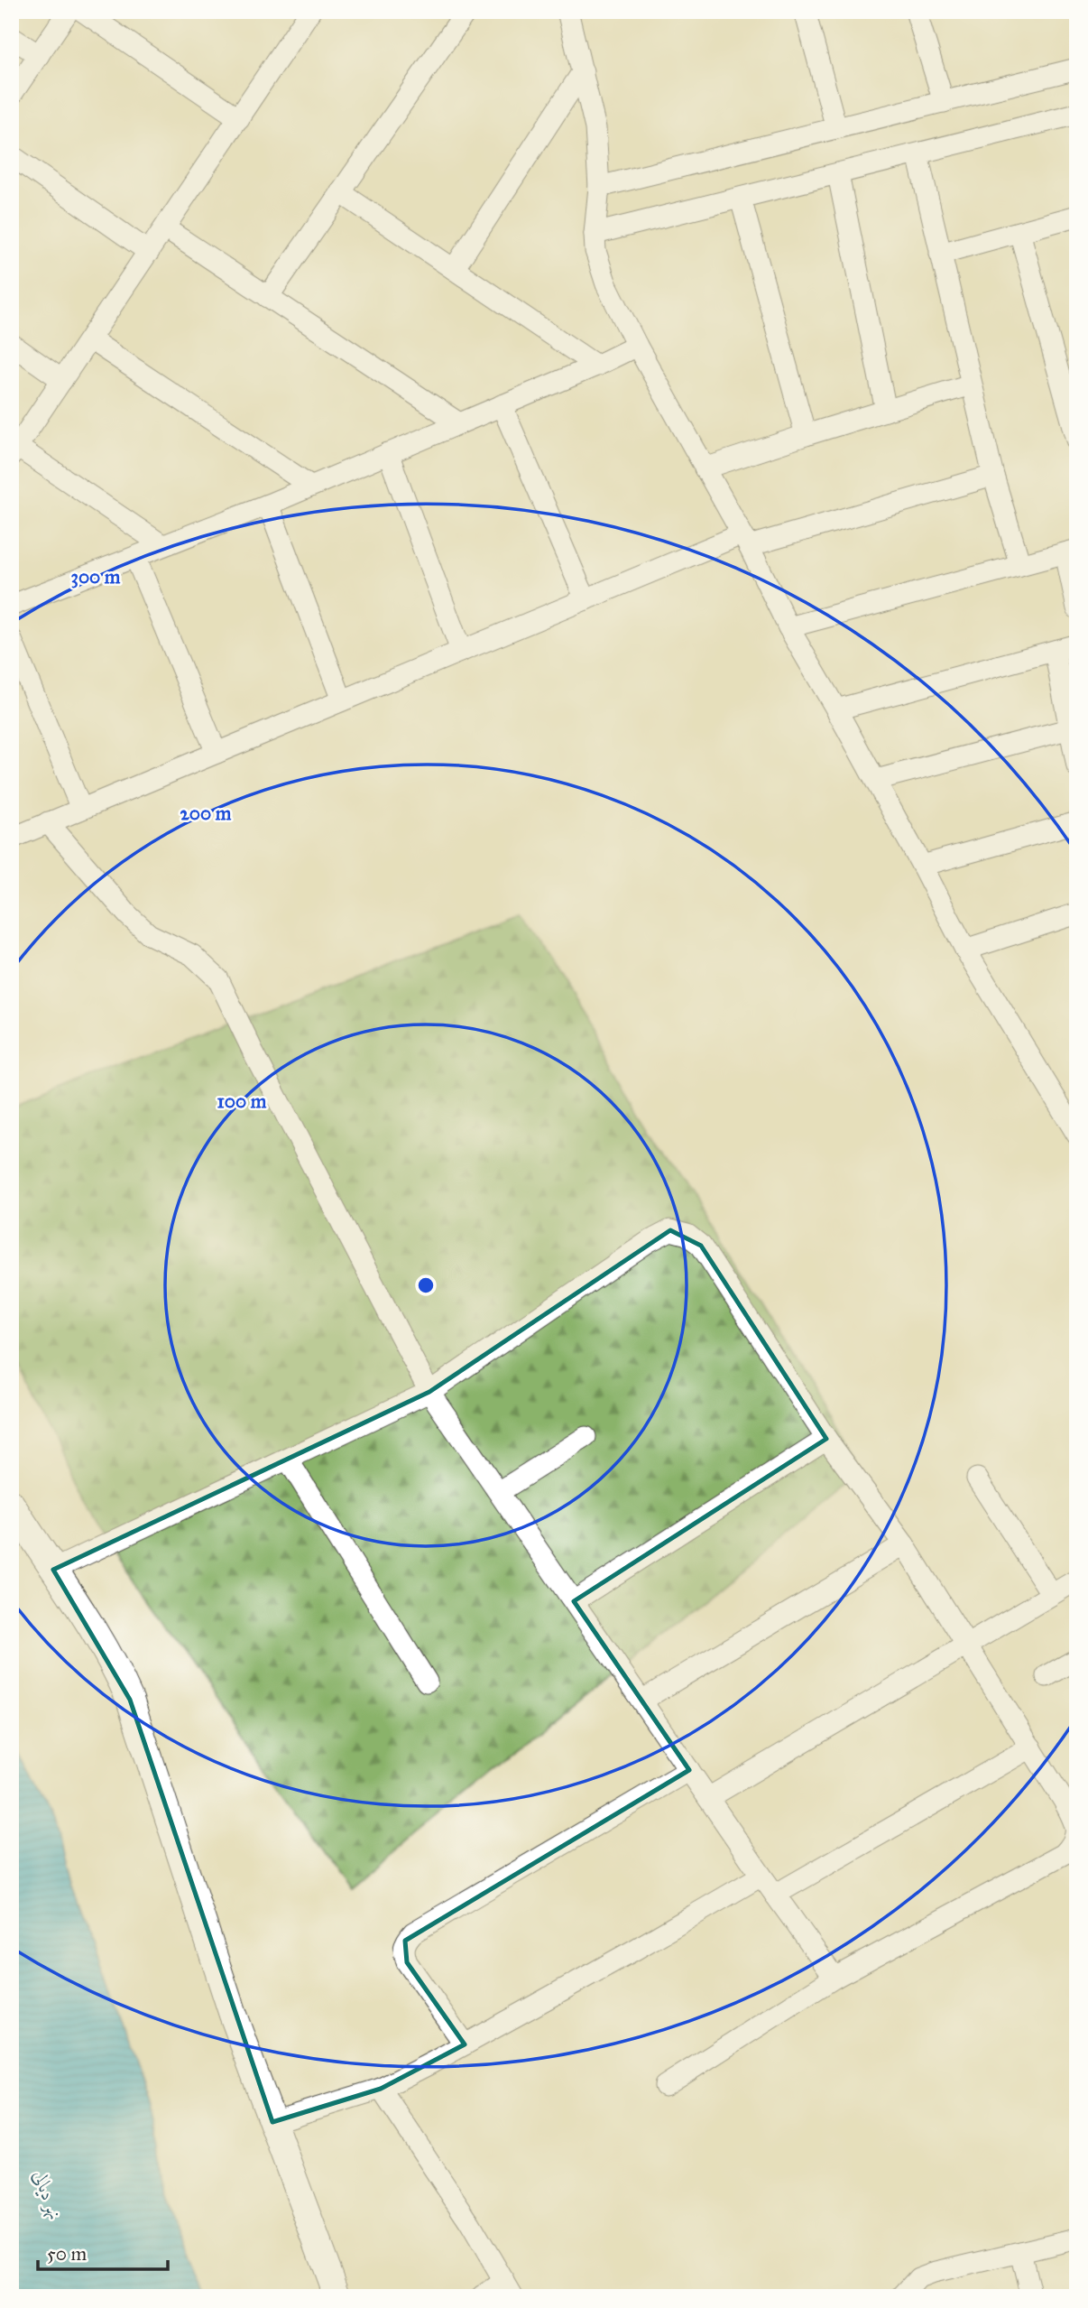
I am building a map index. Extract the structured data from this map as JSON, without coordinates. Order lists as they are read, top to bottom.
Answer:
{
  "water": ["نهر ديالى"],
  "scale_bar": "50 m",
  "rings": ["300 m", "200 m", "100 m"]
}
